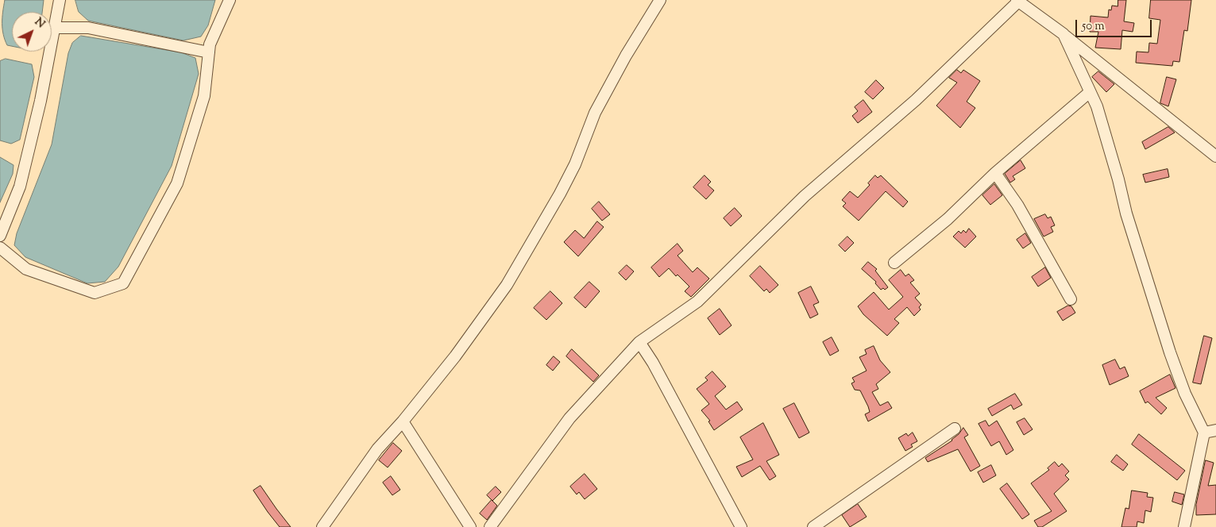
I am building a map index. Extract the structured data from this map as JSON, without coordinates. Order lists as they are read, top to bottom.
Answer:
{
  "scale_bar": "50 m",
  "north": "top right"
}
